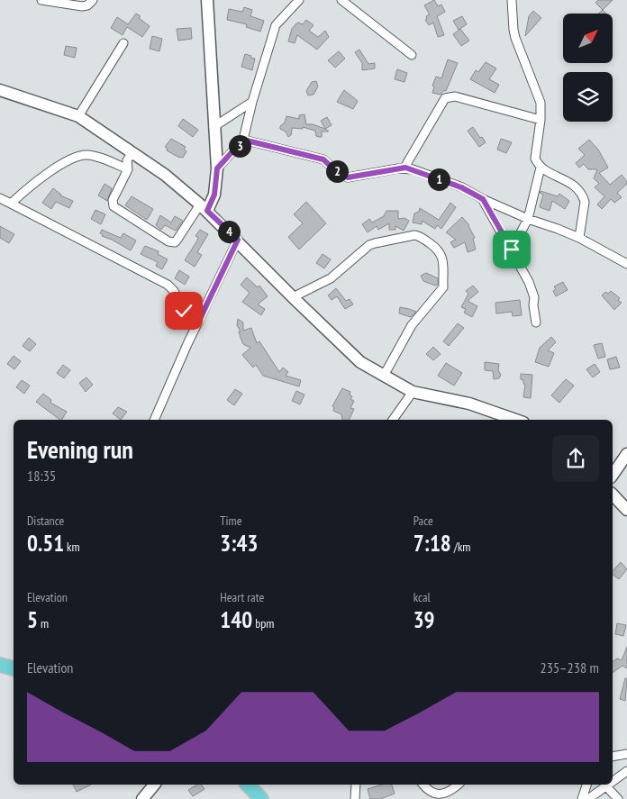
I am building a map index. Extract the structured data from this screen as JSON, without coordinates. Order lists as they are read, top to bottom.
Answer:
{
  "north": "top right",
  "page": {
    "pins": [
      "3",
      "2",
      "1",
      "4"
    ],
    "heading": ["Evening run", "18:35"],
    "stats": [
      ["Distance", "0.51 km"],
      ["Time", "3:43"],
      ["Pace", "7:18 /km"],
      ["Elevation", "5 m"],
      ["Heart rate", "140 bpm"],
      ["kcal", "39"]
    ],
    "chart": ["Elevation", "235–238 m"]
  }
}
